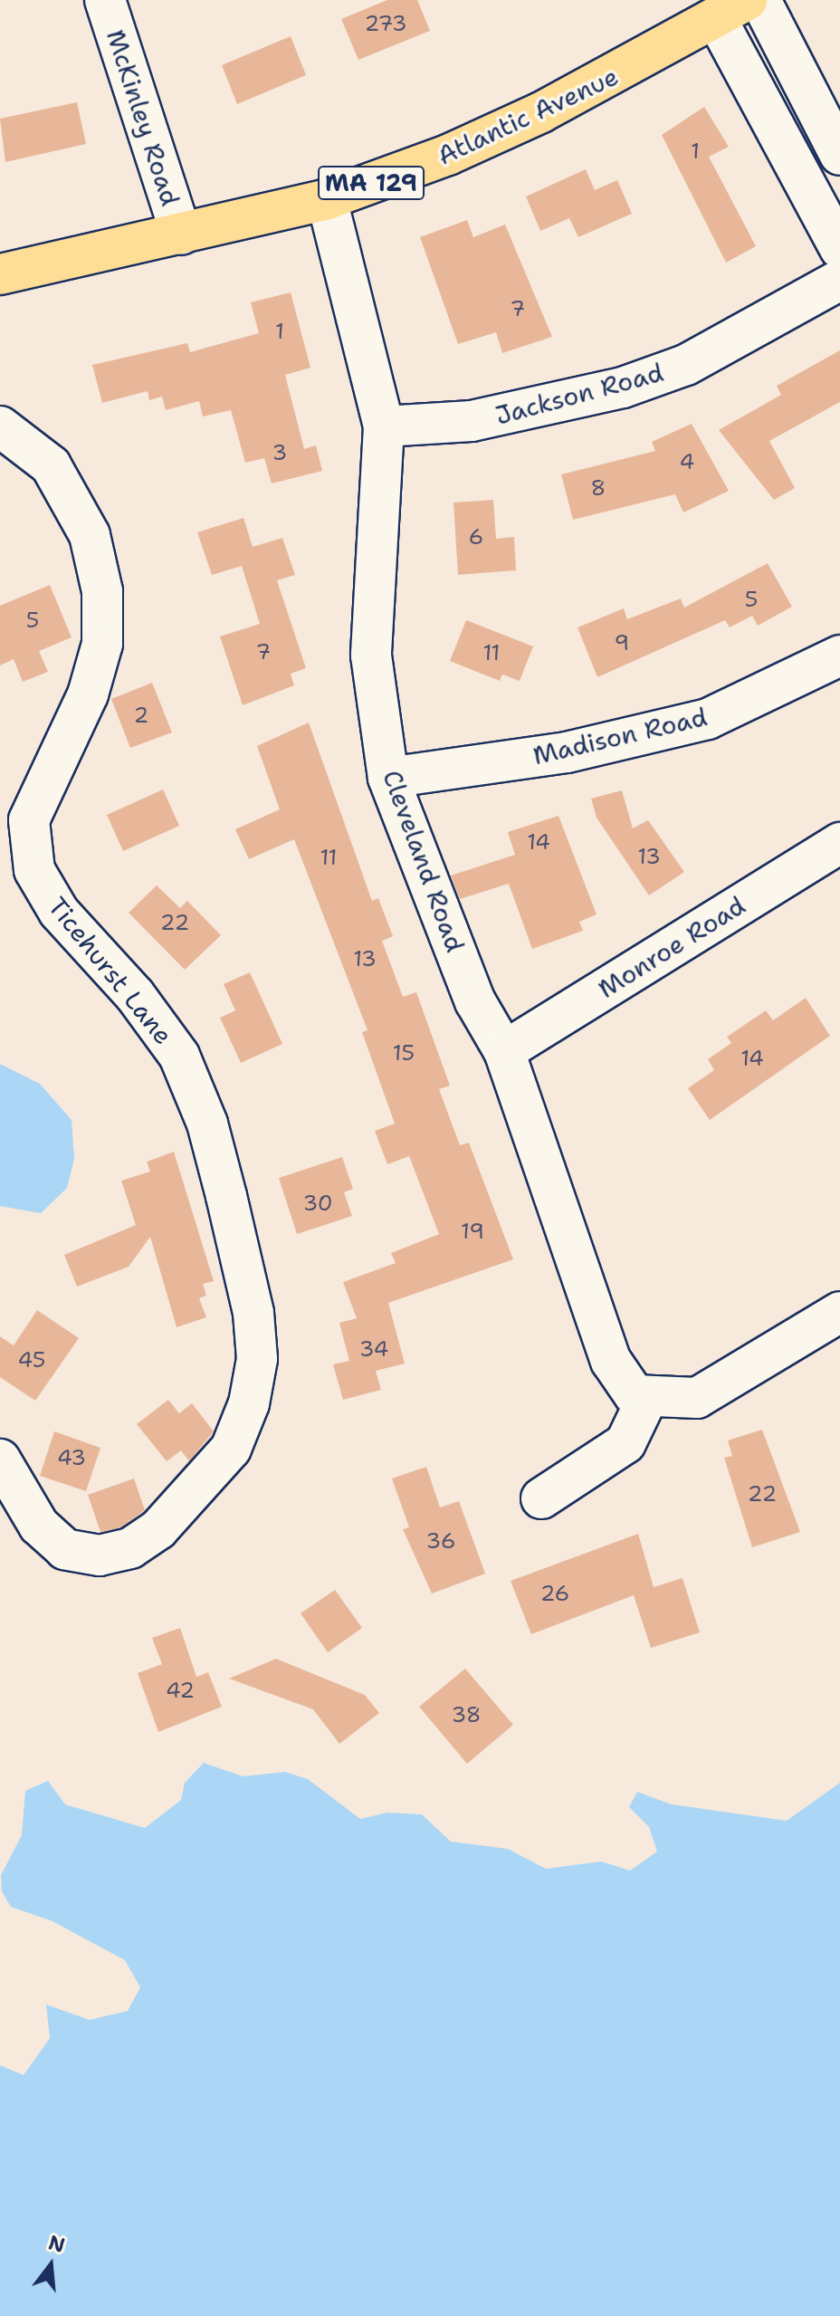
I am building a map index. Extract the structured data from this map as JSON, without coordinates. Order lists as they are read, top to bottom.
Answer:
{
  "streets": {
    "main road": ["Atlantic Avenue", "MA 129"],
    "street": [
      "McKinley Road",
      "Jackson Road",
      "Madison Road",
      "Cleveland Road",
      "Monroe Road",
      "Ticehurst Lane"
    ]
  },
  "crossings": [
    ["Atlantic Avenue", "McKinley Road"],
    ["Atlantic Avenue", "Cleveland Road"],
    ["Jackson Road", "Cleveland Road"],
    ["Madison Road", "Cleveland Road"],
    ["Cleveland Road", "Monroe Road"]
  ],
  "house_numbers": [
    "273",
    "1",
    "7",
    "1",
    "3",
    "4",
    "8",
    "6",
    "5",
    "5",
    "9",
    "7",
    "11",
    "2",
    "14",
    "13",
    "11",
    "22",
    "13",
    "15",
    "14",
    "30",
    "19",
    "34",
    "45",
    "43",
    "22",
    "36",
    "26",
    "42",
    "38"
  ],
  "north": "top"
}
